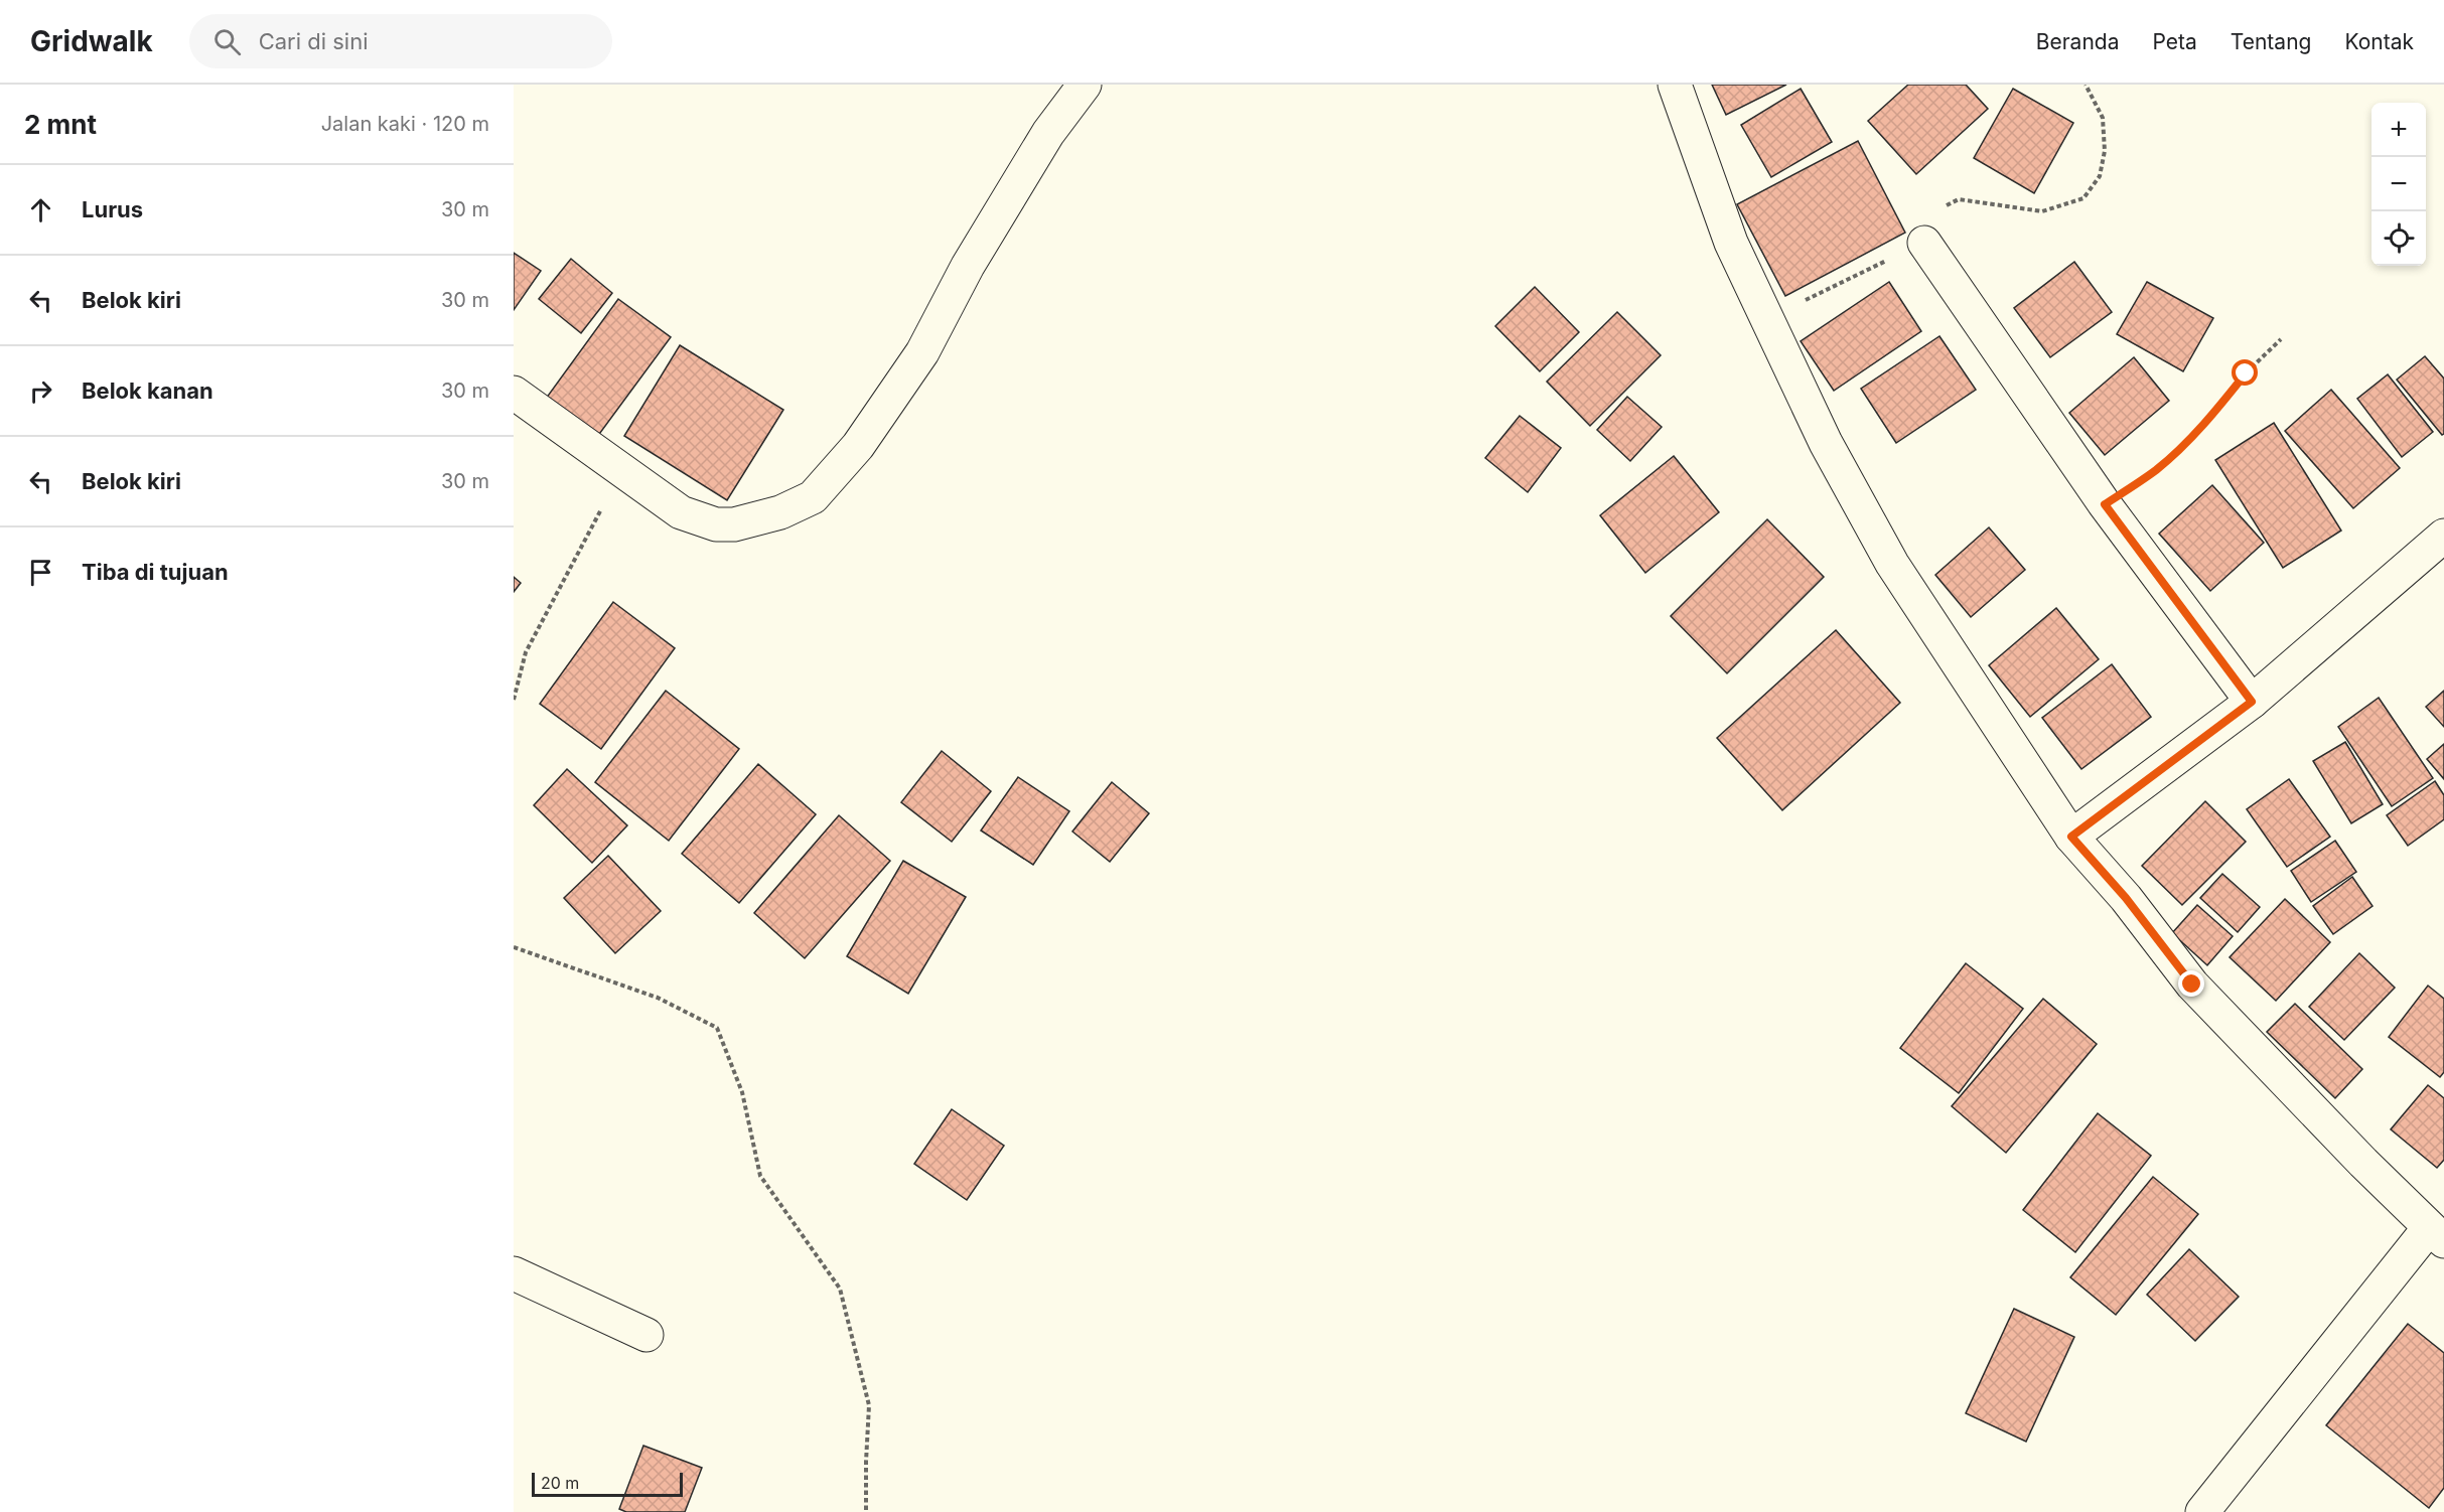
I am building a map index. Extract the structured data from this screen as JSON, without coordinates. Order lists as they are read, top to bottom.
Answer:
{
  "scale_bar": "20 m",
  "page": {
    "header": "Gridwalk",
    "search": "Cari di sini",
    "nav": [
      "Beranda",
      "Peta",
      "Tentang",
      "Kontak"
    ],
    "heading": ["2 mnt", "Jalan kaki · 120 m"],
    "map_buttons": ["+", "−"],
    "list": [
      ["Lurus", "30 m"],
      ["Belok kiri", "30 m"],
      ["Belok kanan", "30 m"],
      ["Belok kiri", "30 m"],
      "Tiba di tujuan"
    ],
    "scale": "20 m"
  }
}
